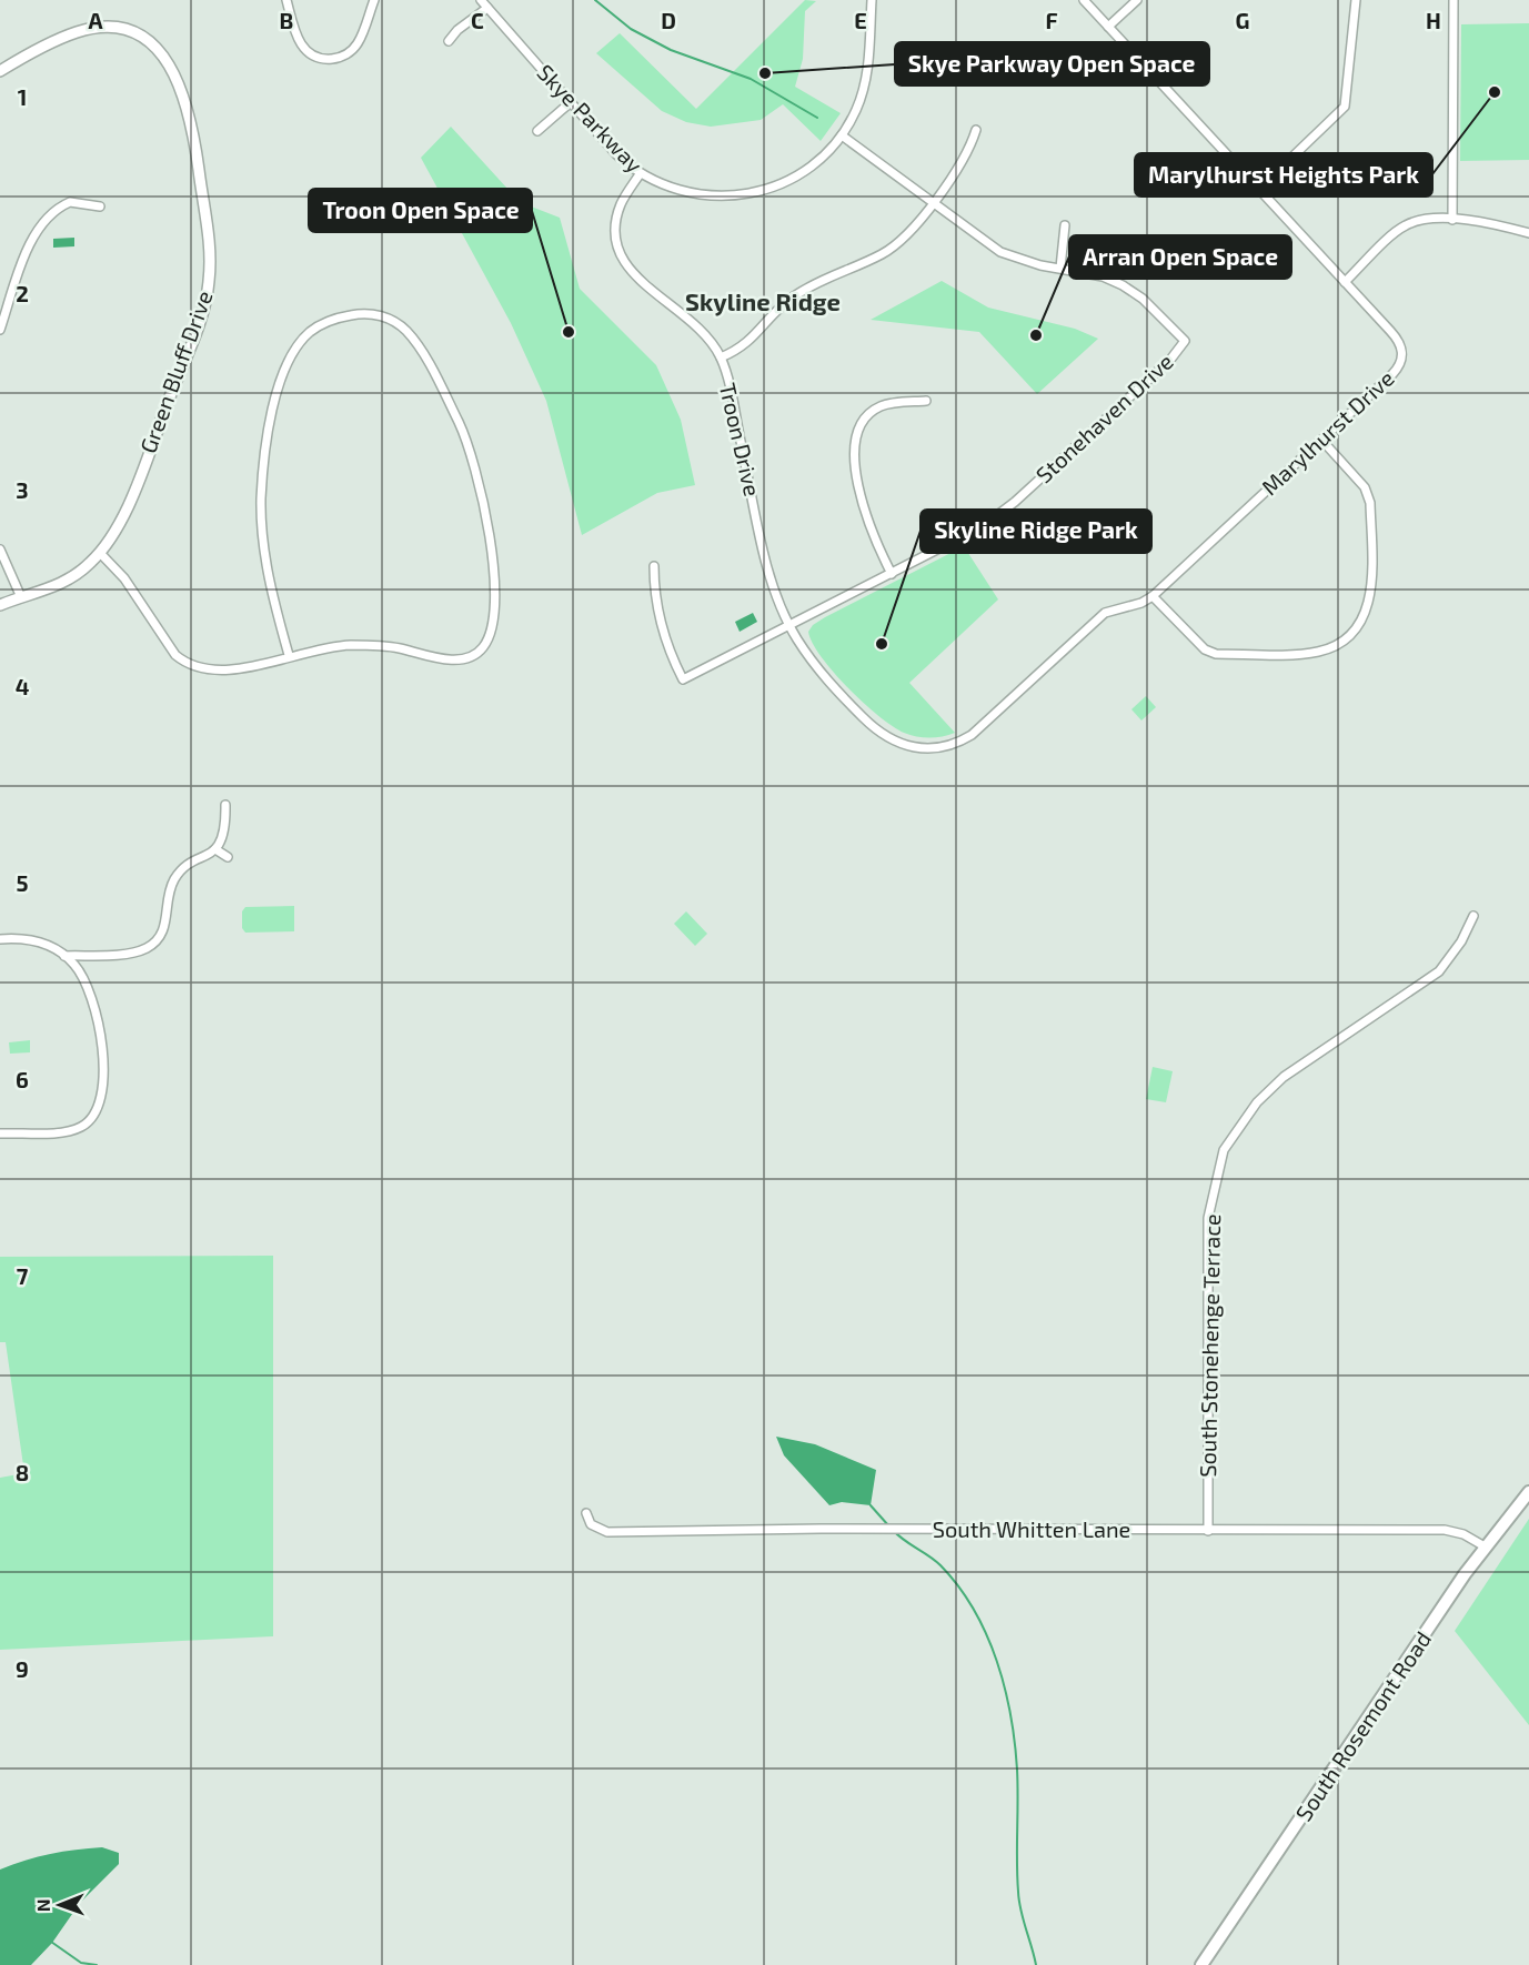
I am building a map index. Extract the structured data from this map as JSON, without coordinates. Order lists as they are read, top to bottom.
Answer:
{
  "streets": {
    "main road": ["South Rosemont Road"],
    "street": [
      "Skye Parkway",
      "Green Bluff Drive",
      "Stonehaven Drive",
      "Marylhurst Drive",
      "Troon Drive",
      "South Stonehenge Terrace",
      "South Whitten Lane"
    ]
  },
  "crossings": [
    ["Skye Parkway", "Stonehaven Drive"],
    ["Skye Parkway", "Troon Drive"],
    ["Stonehaven Drive", "Troon Drive"],
    ["Marylhurst Drive", "Troon Drive"],
    ["South Stonehenge Terrace", "South Whitten Lane"],
    ["South Whitten Lane", "South Rosemont Road"]
  ],
  "districts": ["Skyline Ridge"],
  "places": [
    "Skye Parkway Open Space",
    "Marylhurst Heights Park",
    "Troon Open Space",
    "Arran Open Space",
    "Skyline Ridge Park"
  ],
  "north": "left",
  "grid": {
    "columns": [
      "A",
      "B",
      "C",
      "D",
      "E",
      "F",
      "G",
      "H"
    ],
    "rows": [
      "1",
      "2",
      "3",
      "4",
      "5",
      "6",
      "7",
      "8",
      "9"
    ]
  }
}
